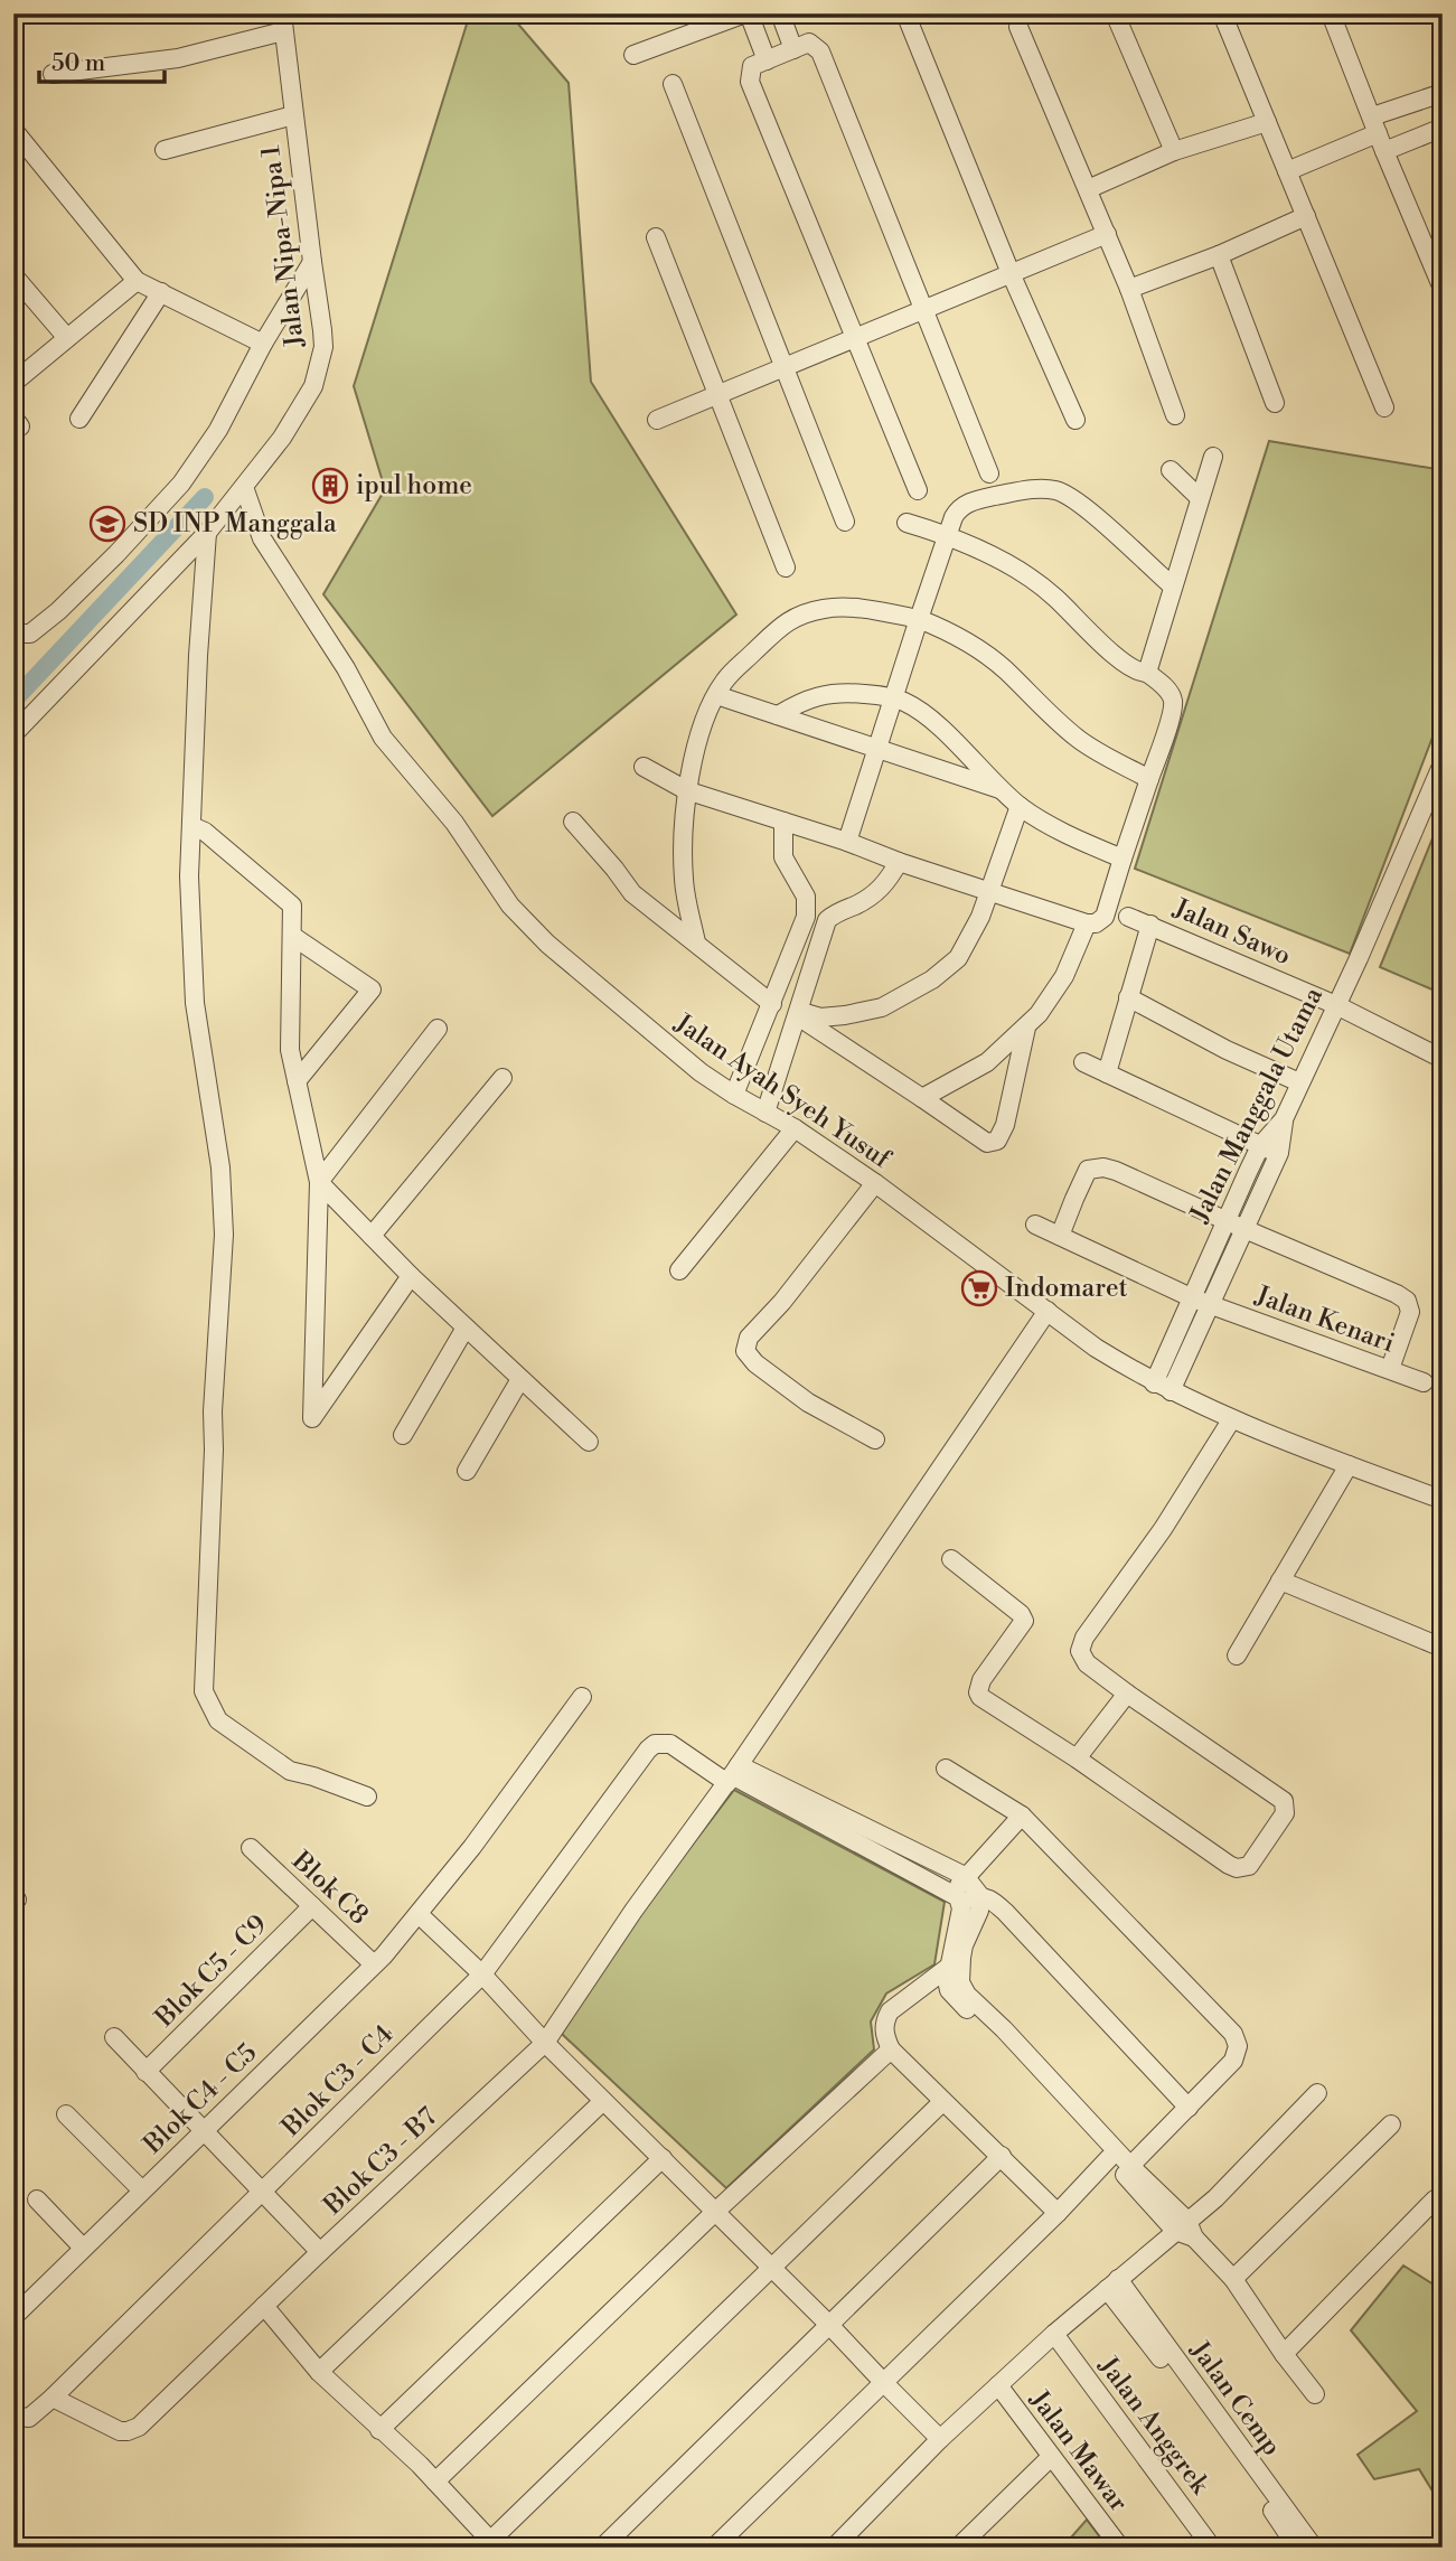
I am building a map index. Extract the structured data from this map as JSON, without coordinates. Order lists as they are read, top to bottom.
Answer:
{
  "streets": {
    "street": [
      "Jalan Nipa-Nipa 1",
      "Jalan Sawo",
      "Jalan Ayah Syeh Yusuf",
      "Jalan Manggala Utama",
      "Jalan Kenari",
      "Blok C8",
      "Blok C5 - C9",
      "Blok C3 - C4",
      "Blok C4 - C5",
      "Blok C3 - B7",
      "Jalan Cemp",
      "Jalan Anggrek",
      "Jalan Mawar"
    ]
  },
  "crossings": [
    ["Jalan Nipa-Nipa 1", "Jalan Ayah Syeh Yusuf"],
    ["Jalan Sawo", "Jalan Manggala Utama"],
    ["Jalan Ayah Syeh Yusuf", "Jalan Manggala Utama"],
    ["Jalan Ayah Syeh Yusuf", "Blok C3 - B7"],
    ["Jalan Manggala Utama", "Jalan Kenari"],
    ["Blok C8", "Blok C5 - C9"],
    ["Blok C8", "Blok C4 - C5"],
    ["Blok C3 - C4", "Blok C3 - B7"]
  ],
  "places": {
    "building": ["ipul home"],
    "school or university": ["SD INP Manggala"],
    "supermarket": ["Indomaret"]
  },
  "scale_bar": "50 m"
}
